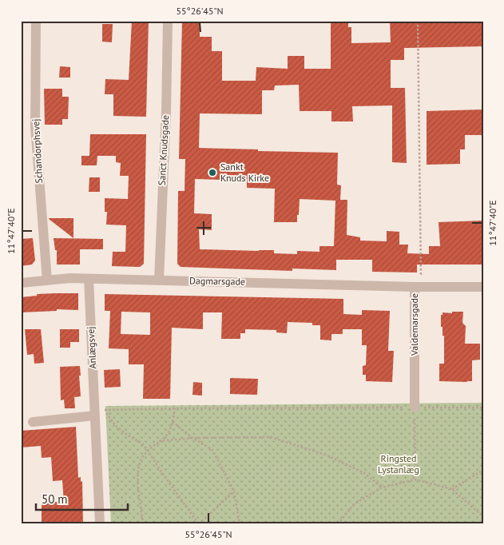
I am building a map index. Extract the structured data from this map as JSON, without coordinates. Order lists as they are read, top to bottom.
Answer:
{
  "streets": {
    "street": [
      "Sanct Knudsgade",
      "Schandorphsvej",
      "Dagmarsgade",
      "Valdemarsgade",
      "Anlægsvej"
    ]
  },
  "crossings": [
    ["Sanct Knudsgade", "Dagmarsgade"],
    ["Schandorphsvej", "Dagmarsgade"],
    ["Dagmarsgade", "Valdemarsgade"],
    ["Dagmarsgade", "Anlægsvej"]
  ],
  "parks": ["Ringsted Lystanlæg"],
  "places": ["Sankt Knuds Kirke"],
  "scale_bar": "50 m",
  "coordinates": ["55°26'45\"N", "11°47'40\"E"]
}
